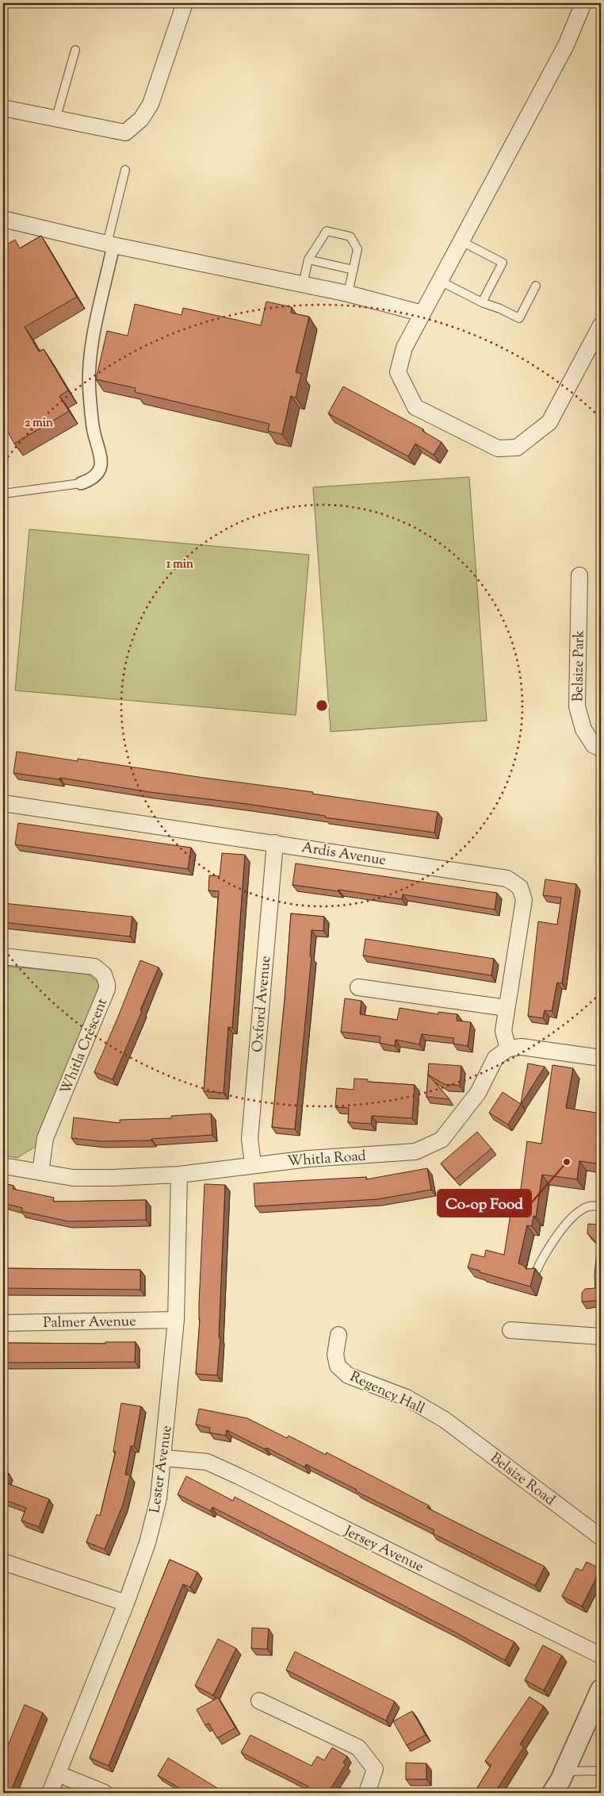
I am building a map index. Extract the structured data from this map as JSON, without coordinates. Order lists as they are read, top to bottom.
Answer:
{
  "streets": {
    "street": [
      "Belsize Park",
      "Ardis Avenue",
      "Oxford Avenue",
      "Whitla Crescent",
      "Whitla Road",
      "Palmer Avenue",
      "Regency Hall",
      "Lester Avenue",
      "Belsize Road",
      "Jersey Avenue"
    ]
  },
  "crossings": [
    ["Ardis Avenue", "Oxford Avenue"],
    ["Ardis Avenue", "Whitla Road"],
    ["Oxford Avenue", "Whitla Road"],
    ["Whitla Crescent", "Whitla Road"],
    ["Whitla Road", "Lester Avenue"],
    ["Palmer Avenue", "Lester Avenue"],
    ["Regency Hall", "Belsize Road"],
    ["Lester Avenue", "Jersey Avenue"]
  ],
  "places": ["Co-op Food"],
  "rings": ["2 min", "1 min"]
}
